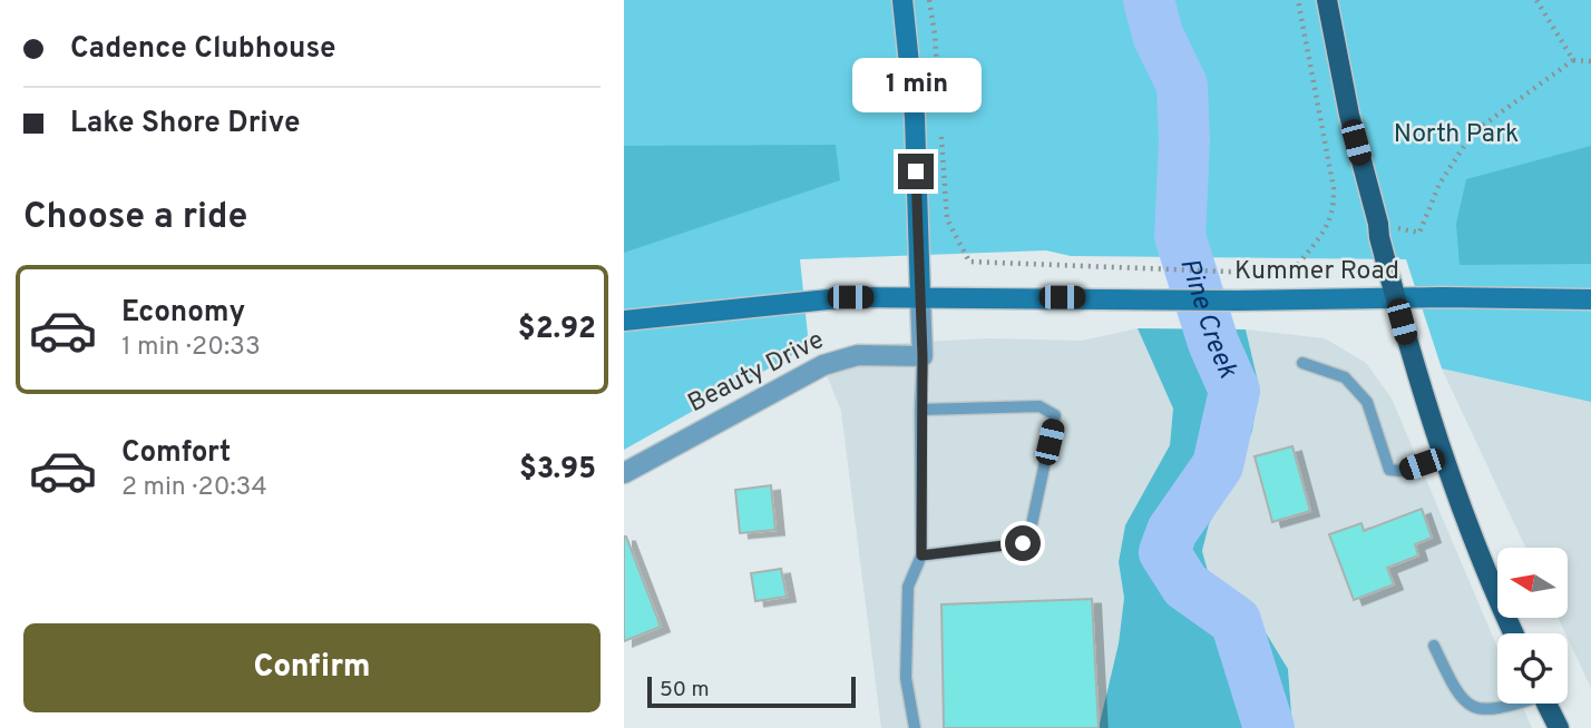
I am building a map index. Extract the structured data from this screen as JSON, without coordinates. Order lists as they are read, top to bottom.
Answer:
{
  "streets": {
    "street": ["Kummer Road", "Beauty Drive"]
  },
  "water": ["Pine Creek"],
  "parks": ["North Park"],
  "scale_bar": "50 m",
  "north": "left",
  "page": {
    "banner": ["Cadence Clubhouse", "Lake Shore Drive"],
    "bubble": "1 min",
    "heading": "Choose a ride",
    "list": [
      {
        "name": "Economy",
        "note": "1 min · 20:33",
        "value": "$2.92"
      },
      {
        "name": "Comfort",
        "note": "2 min · 20:34",
        "value": "$3.95"
      }
    ],
    "buttons": "Confirm",
    "scale": "50 m"
  }
}
